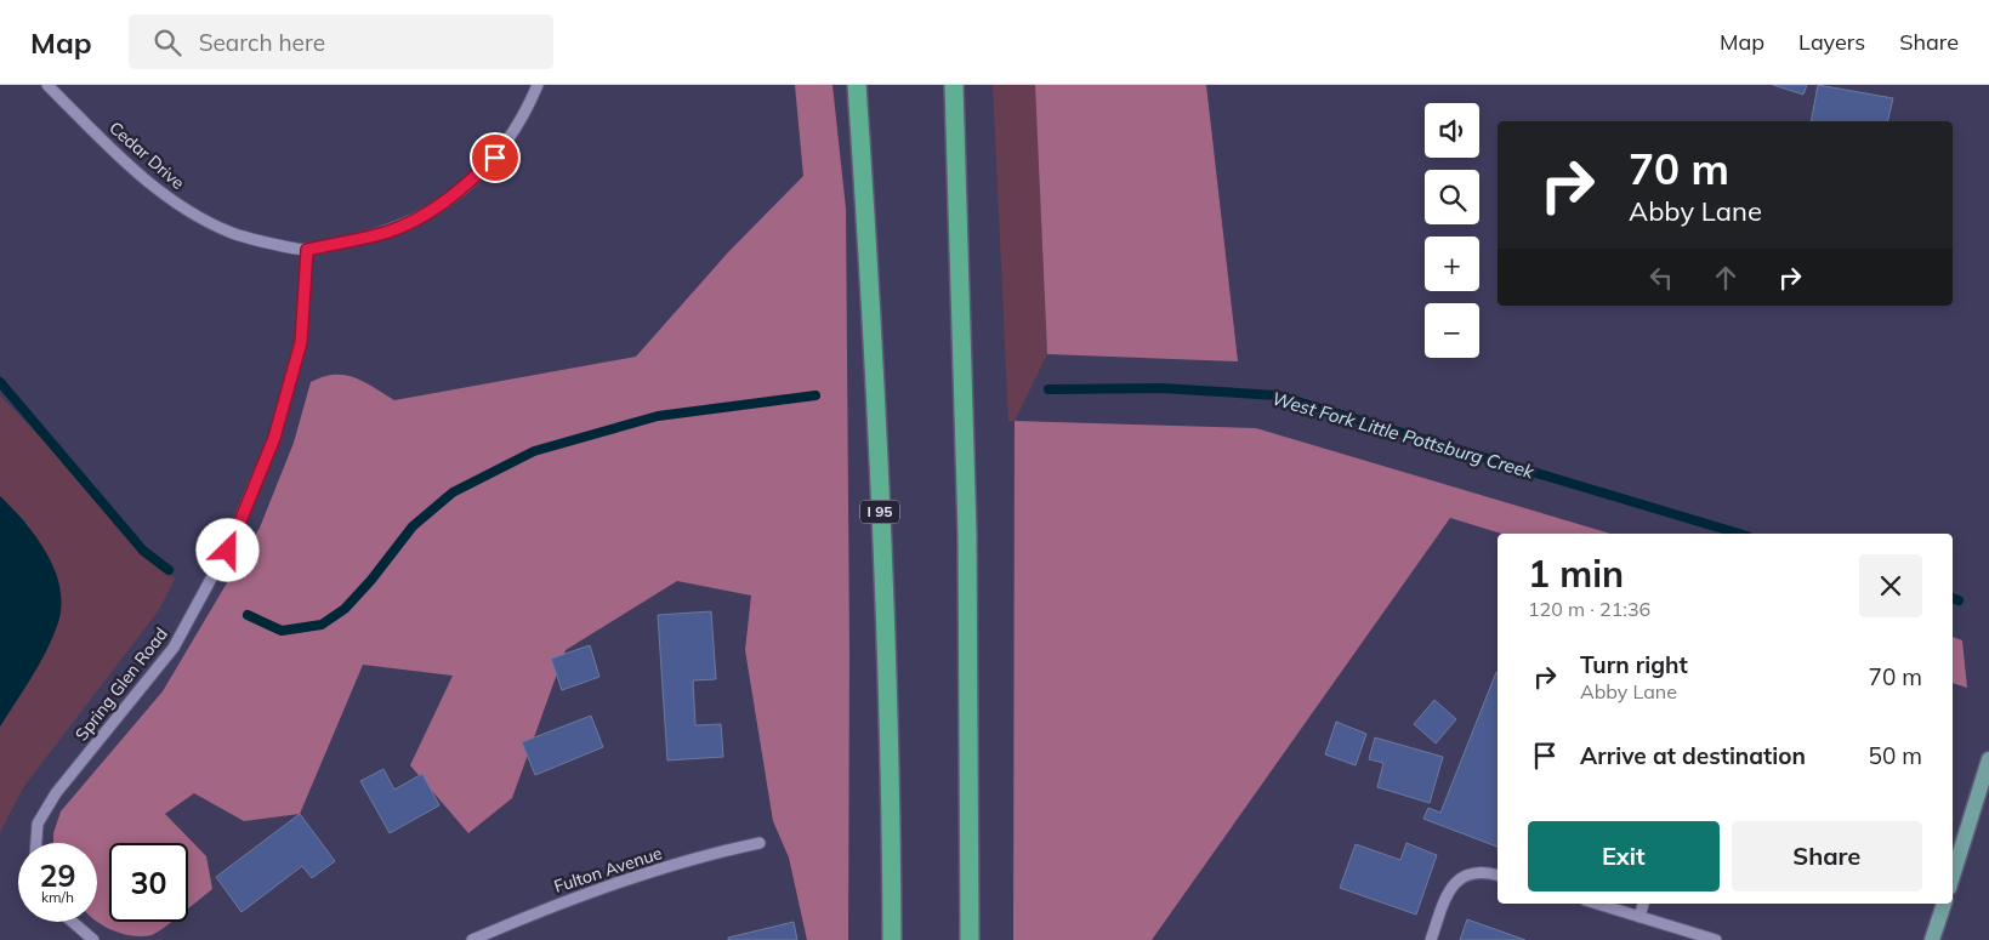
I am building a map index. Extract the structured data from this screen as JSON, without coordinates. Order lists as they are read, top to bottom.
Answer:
{
  "streets": {
    "highway": ["I 95"],
    "street": ["Cedar Drive", "Spring Glen Road", "Fulton Avenue"]
  },
  "crossings": [
    ["Cedar Drive", "Spring Glen Road"]
  ],
  "water": ["West Fork Little Pottsburg Creek"],
  "page": {
    "header": "Map",
    "search": "Search here",
    "nav": ["Map", "Layers", "Share"],
    "map_buttons": ["+", "−"],
    "turn": ["70 m", "Abby Lane"],
    "heading": ["1 min", "120 m · 21:36"],
    "list": [
      {
        "name": "Turn right",
        "note": "Abby Lane",
        "value": "70 m"
      },
      {
        "name": "Arrive at destination",
        "value": "50 m"
      }
    ],
    "buttons": ["Exit", "Share"],
    "speed": "29 km/h",
    "limit": "30"
  }
}
